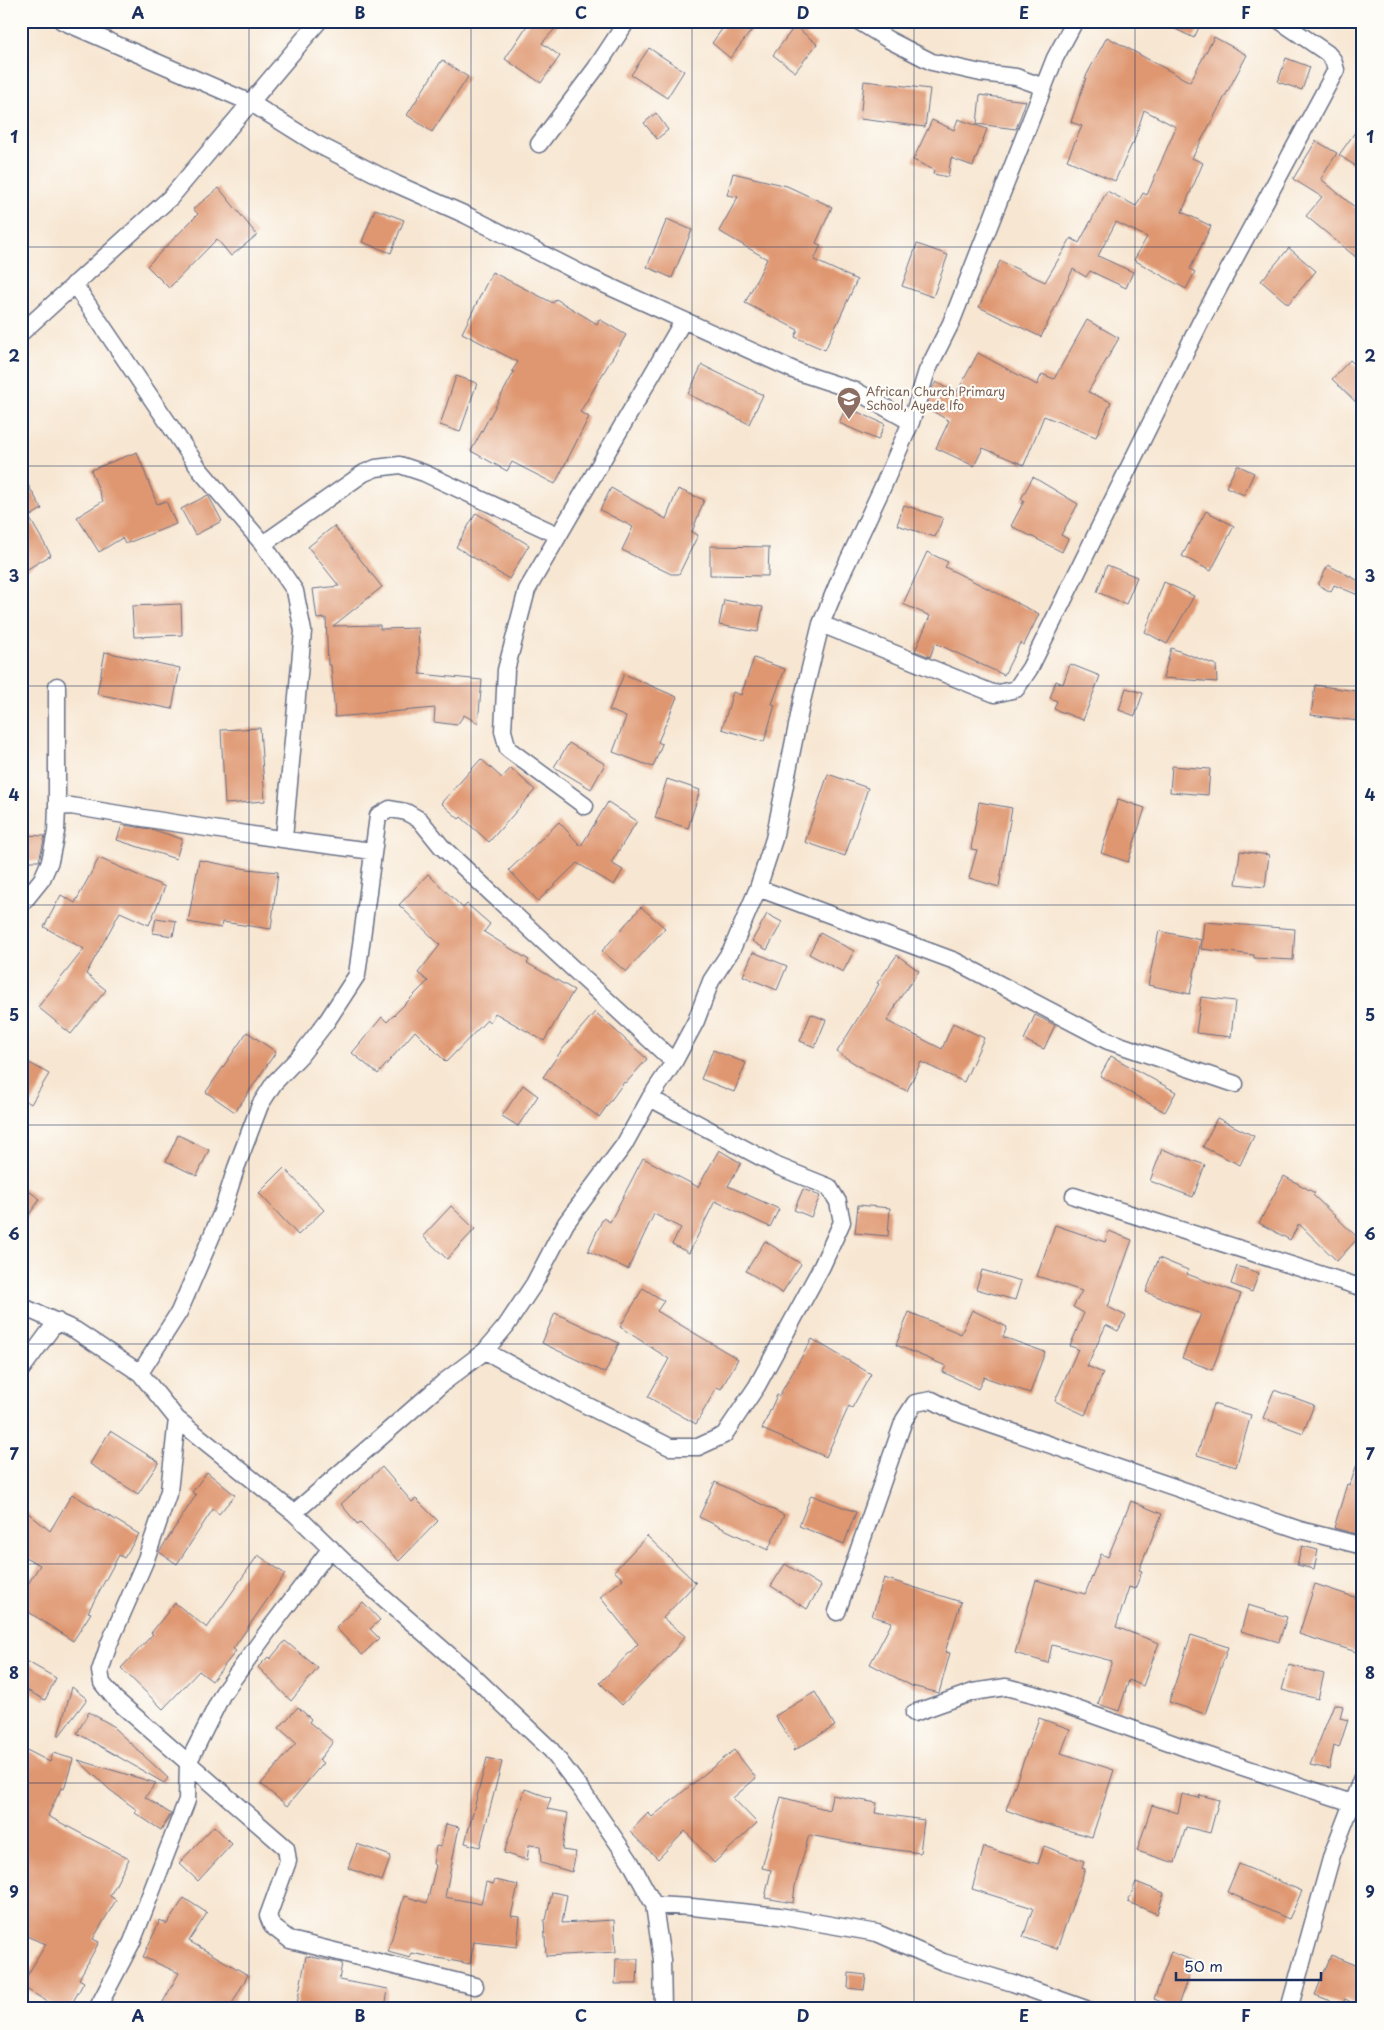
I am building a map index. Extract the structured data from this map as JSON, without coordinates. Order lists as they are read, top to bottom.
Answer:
{
  "places": {
    "school or university": ["African Church Primary School, Ayede Ifo"]
  },
  "scale_bar": "50 m",
  "grid": {
    "columns": [
      "A",
      "B",
      "C",
      "D",
      "E",
      "F"
    ],
    "rows": [
      "1",
      "2",
      "3",
      "4",
      "5",
      "6",
      "7",
      "8",
      "9"
    ]
  }
}
